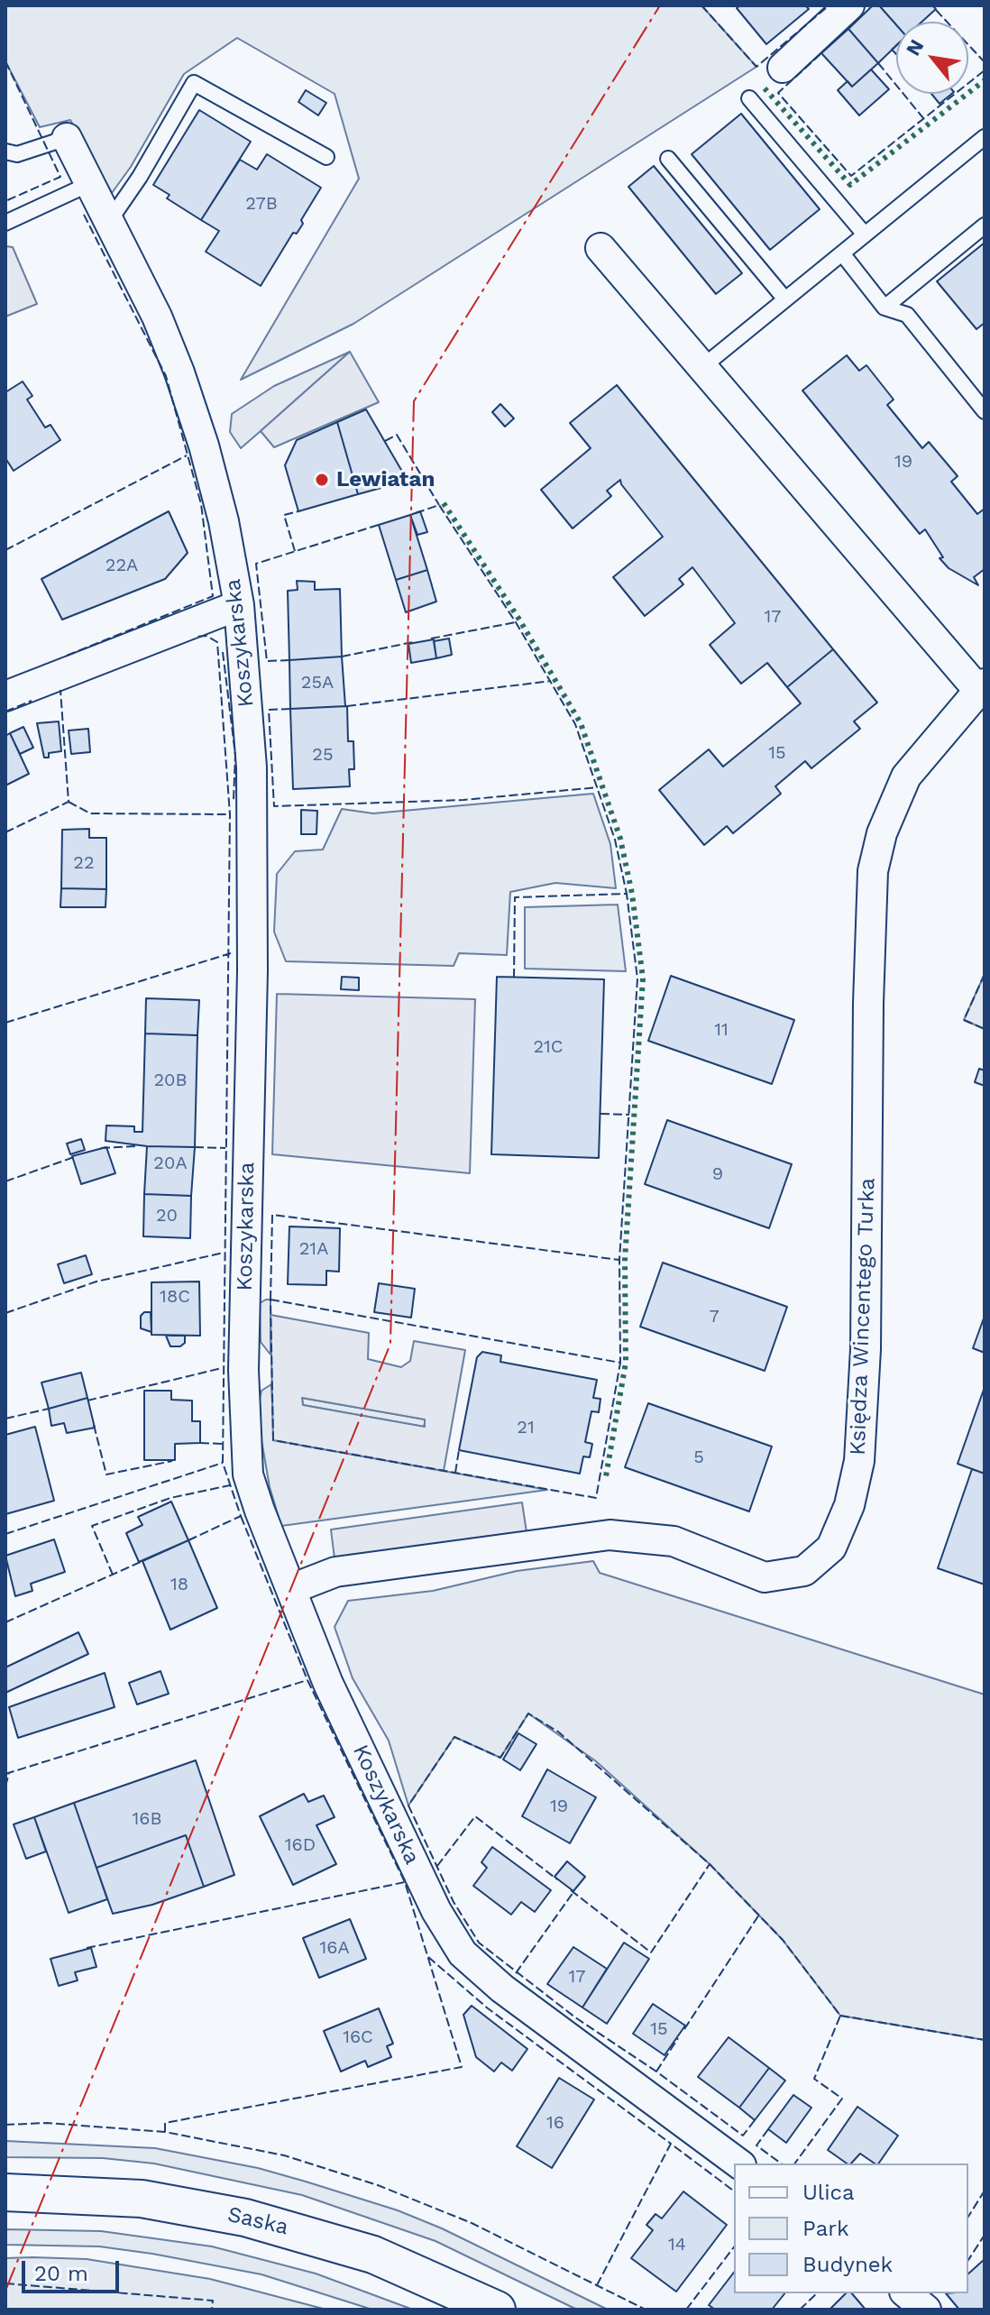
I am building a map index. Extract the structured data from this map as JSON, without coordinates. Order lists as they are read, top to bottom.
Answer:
{
  "streets": {
    "street": ["Koszykarska", "Księdza Wincentego Turka", "Saska"]
  },
  "crossings": [
    ["Koszykarska", "Księdza Wincentego Turka"]
  ],
  "places": ["Lewiatan"],
  "house_numbers": [
    "27B",
    "19",
    "22A",
    "17",
    "25A",
    "15",
    "25",
    "22",
    "11",
    "21C",
    "20B",
    "20A",
    "9",
    "20",
    "21A",
    "18C",
    "7",
    "21",
    "5",
    "18",
    "19",
    "16B",
    "16D",
    "16A",
    "17",
    "15",
    "16C",
    "16",
    "14"
  ],
  "legend": ["Ulica", "Park", "Budynek"],
  "scale_bar": "20 m",
  "north": "top left"
}
